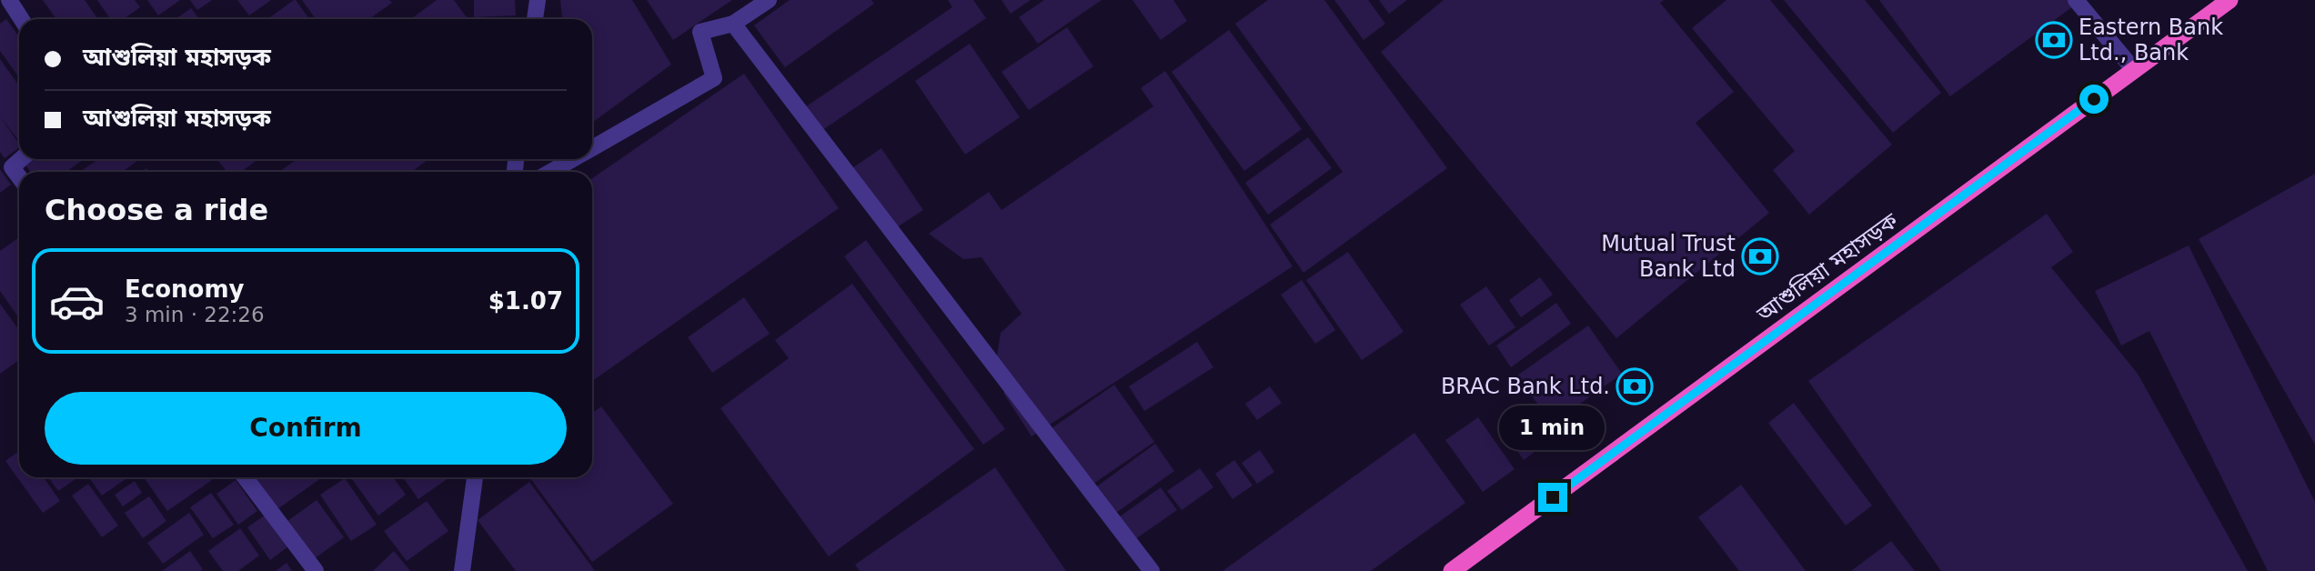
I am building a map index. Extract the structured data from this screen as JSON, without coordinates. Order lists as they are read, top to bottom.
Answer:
{
  "streets": {
    "highway": ["আশুলিয়া মহাসড়ক"]
  },
  "places": {
    "bank": ["Eastern Bank Ltd., Bank", "Mutual Trust Bank Ltd", "BRAC Bank Ltd."]
  },
  "page": {
    "banner": ["আশুলিয়া মহাসড়ক", "আশুলিয়া মহাসড়ক"],
    "heading": "Choose a ride",
    "list": [
      {
        "name": "Economy",
        "note": "3 min · 22:26",
        "value": "$1.07"
      }
    ],
    "buttons": "Confirm",
    "bubble": "1 min"
  }
}
